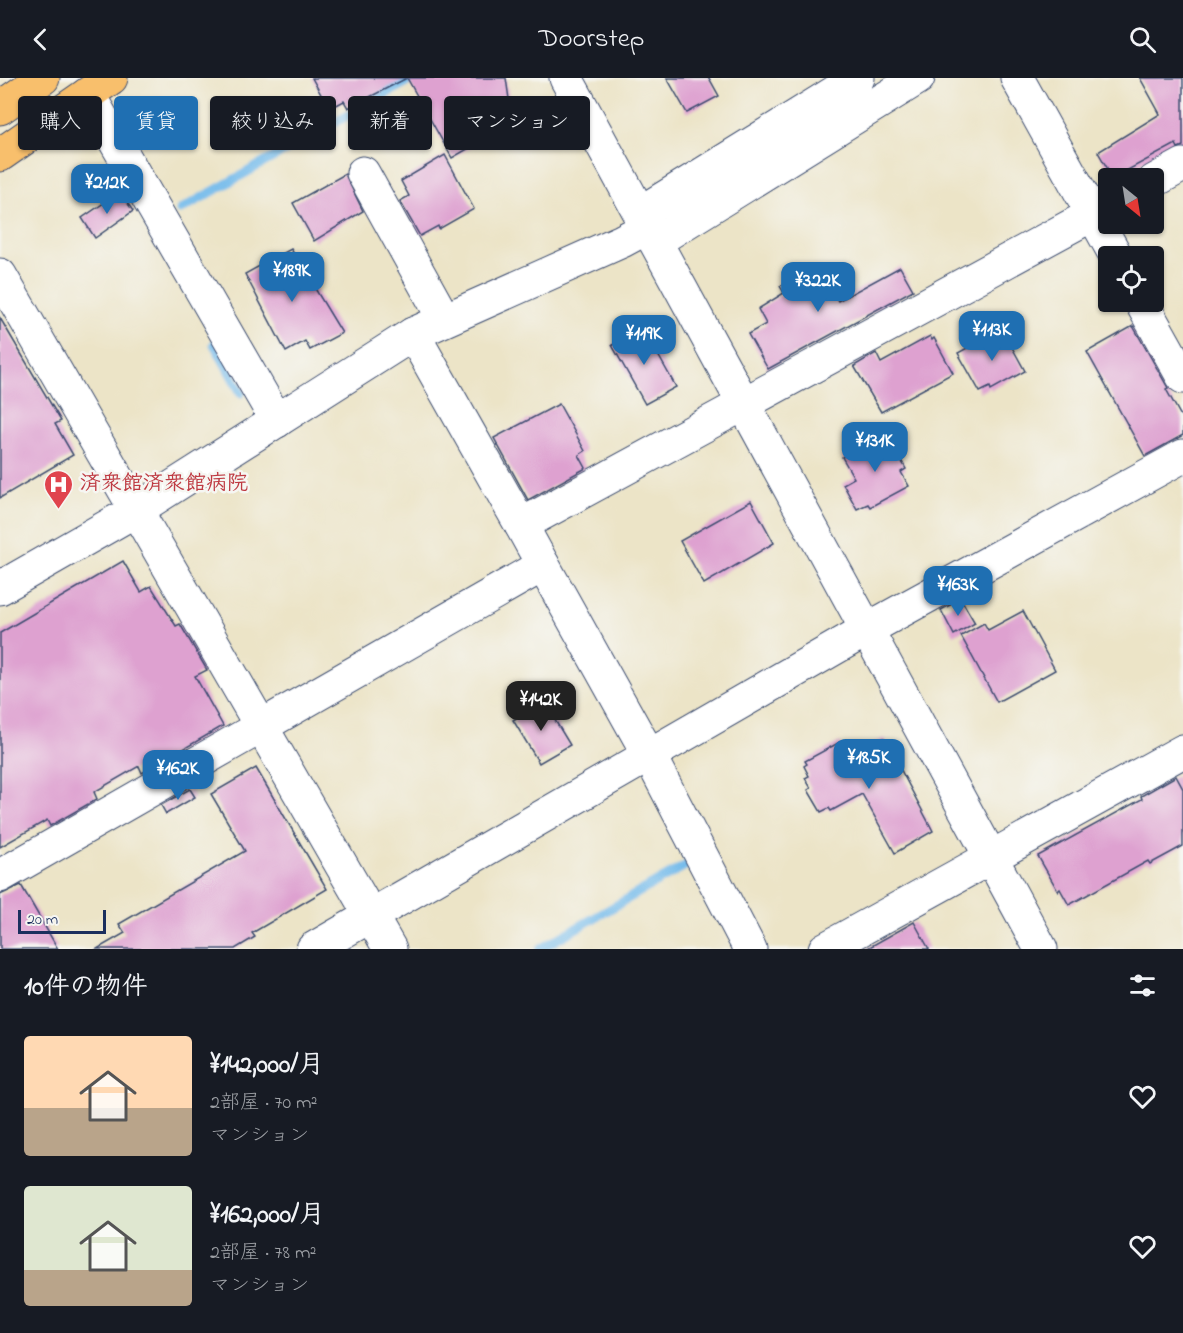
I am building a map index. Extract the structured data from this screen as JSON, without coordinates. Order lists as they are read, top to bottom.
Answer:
{
  "places": {
    "hospital": ["済衆館済衆館病院"]
  },
  "scale_bar": "20 m",
  "north": "bottom right",
  "page": {
    "header": "Doorstep",
    "chip": [
      "購入",
      "賃貸",
      "絞り込み",
      "新着",
      "マンション"
    ],
    "price": [
      "¥212K",
      "¥189K",
      "¥322K",
      "¥113K",
      "¥119K",
      "¥131K",
      "¥163K",
      "¥142K",
      "¥185K",
      "¥162K"
    ],
    "scale": "20 m",
    "heading": "10件の物件",
    "list": [
      {
        "name": "¥142,000/月",
        "note": "2部屋 · 70 m² · マンション"
      },
      {
        "name": "¥162,000/月",
        "note": "2部屋 · 78 m² · マンション"
      }
    ]
  }
}
